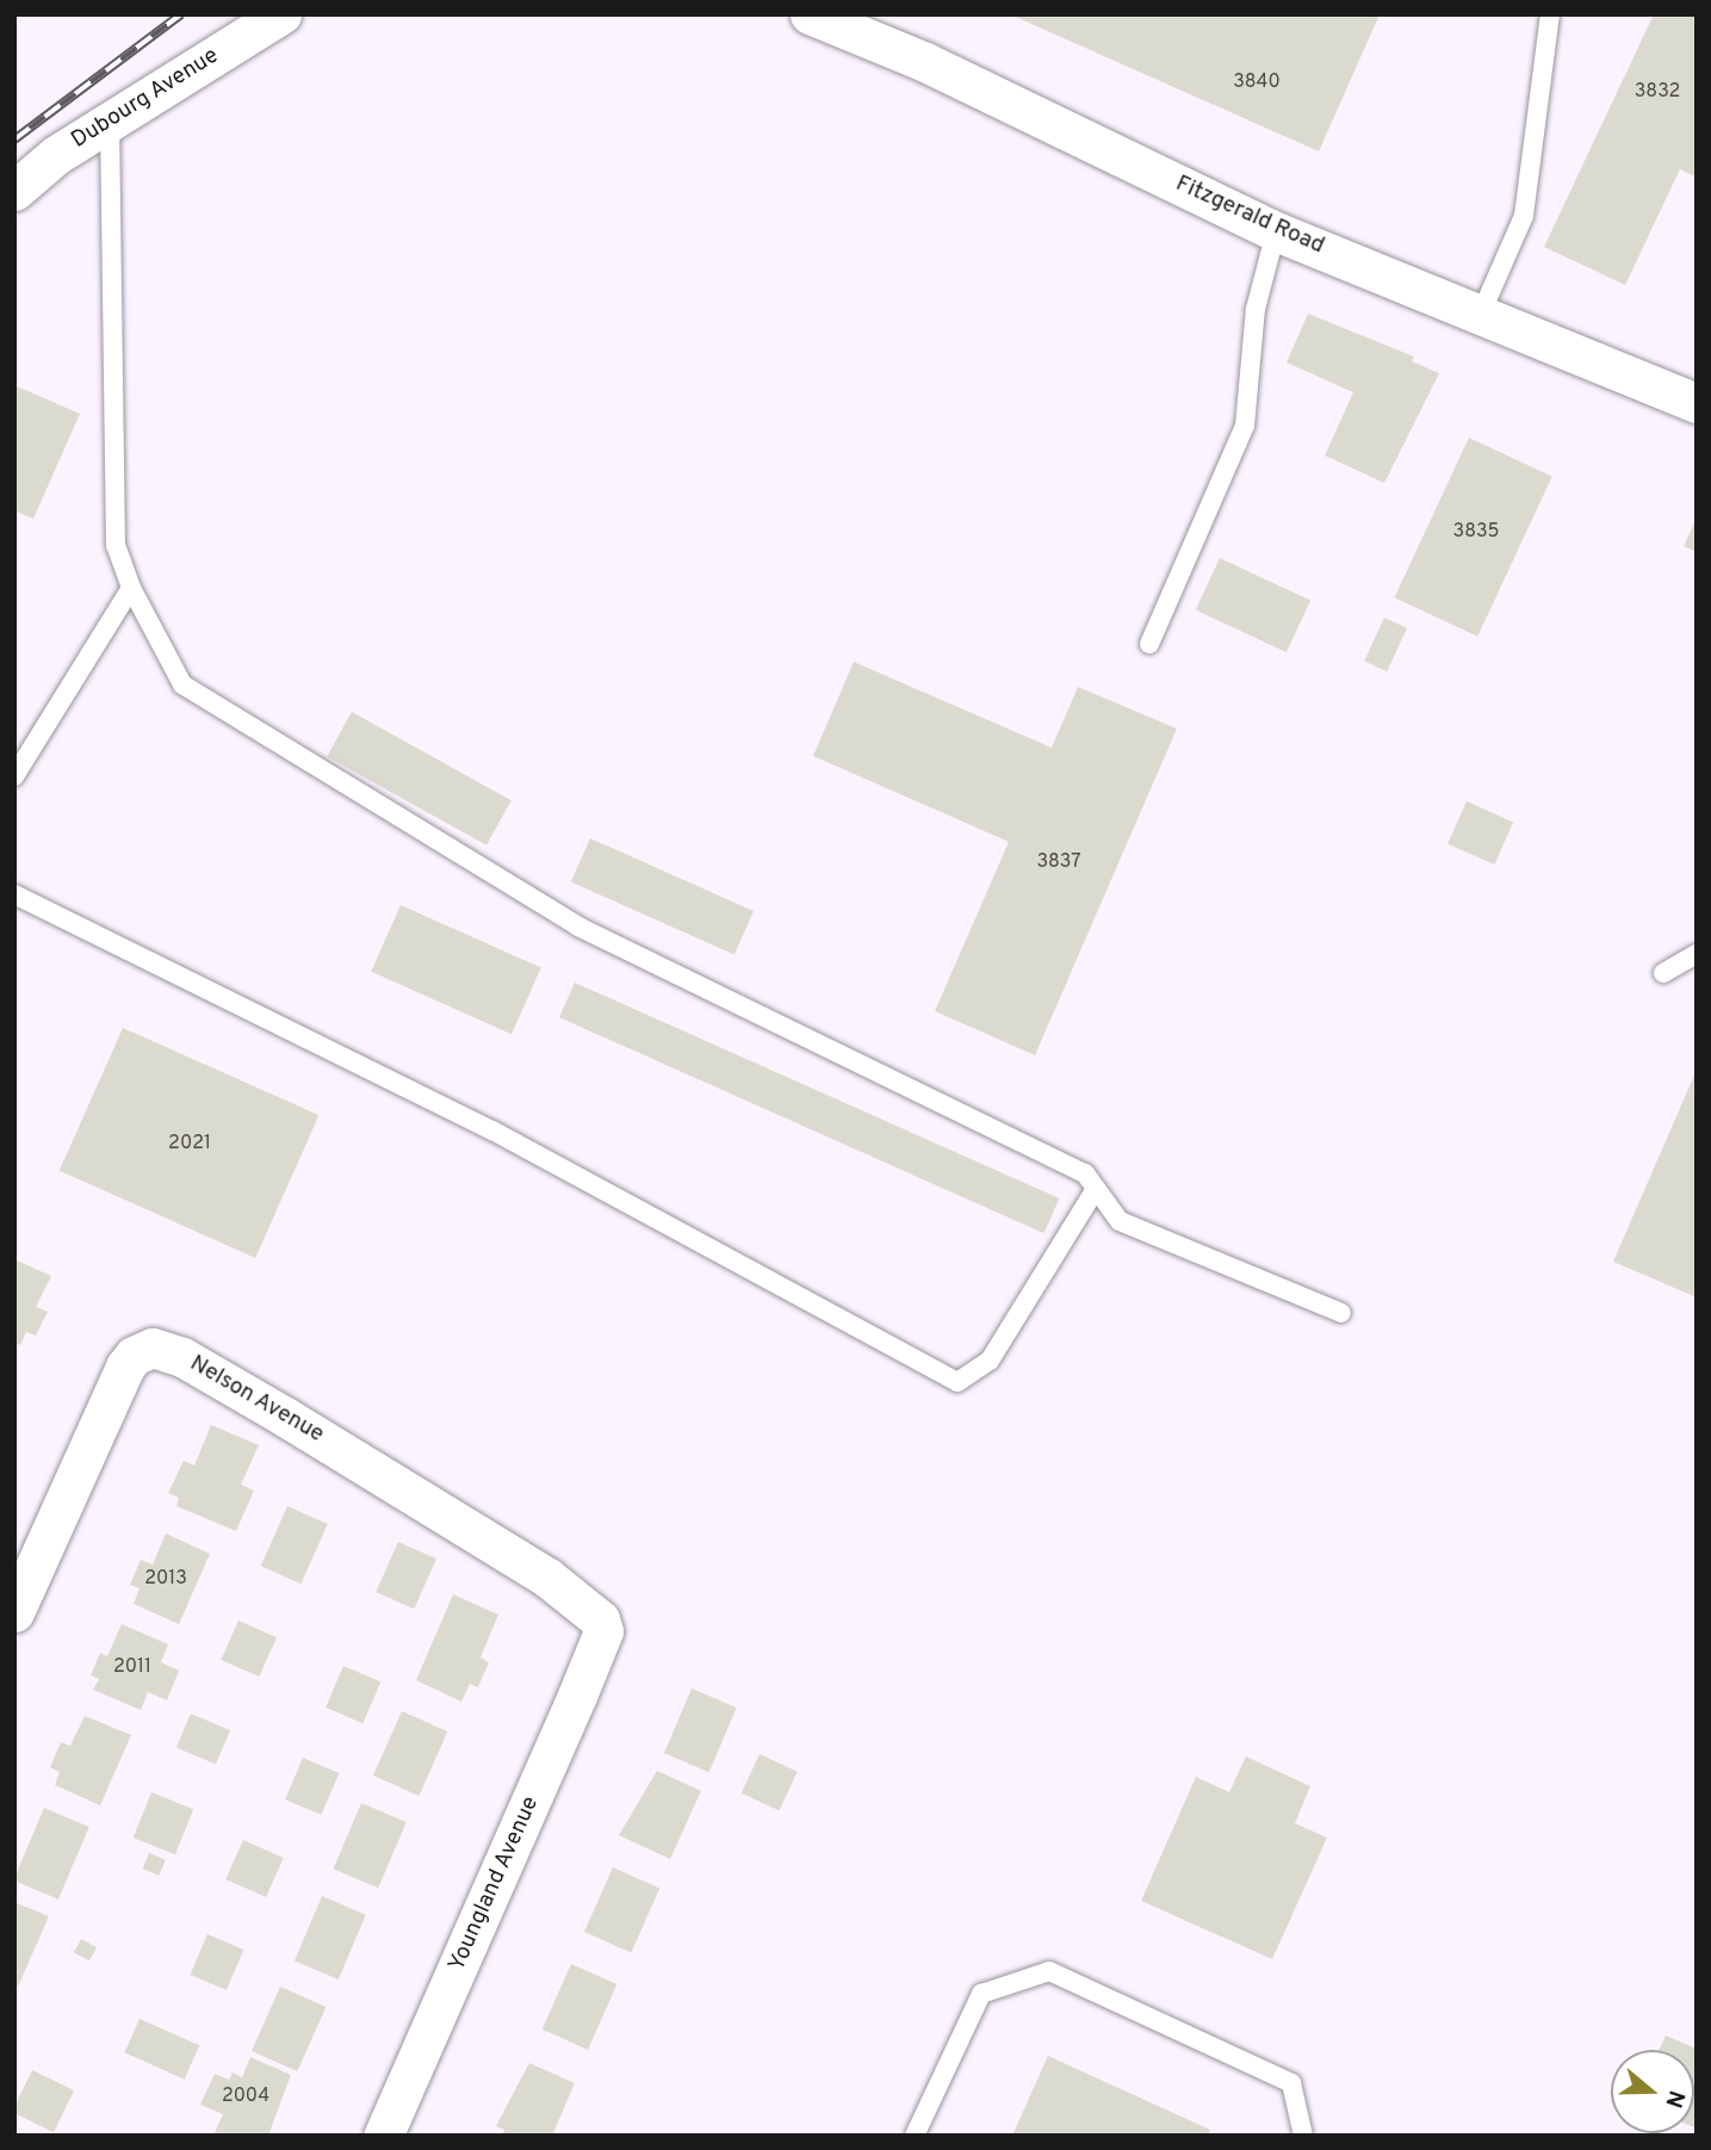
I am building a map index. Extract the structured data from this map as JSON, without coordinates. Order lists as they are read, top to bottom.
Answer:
{
  "streets": {
    "street": [
      "Dubourg Avenue",
      "Fitzgerald Road",
      "Nelson Avenue",
      "Youngland Avenue"
    ]
  },
  "crossings": [
    ["Nelson Avenue", "Youngland Avenue"]
  ],
  "house_numbers": [
    "3840",
    "3832",
    "3835",
    "3837",
    "2021",
    "2013",
    "2011",
    "2004"
  ],
  "north": "right"
}
